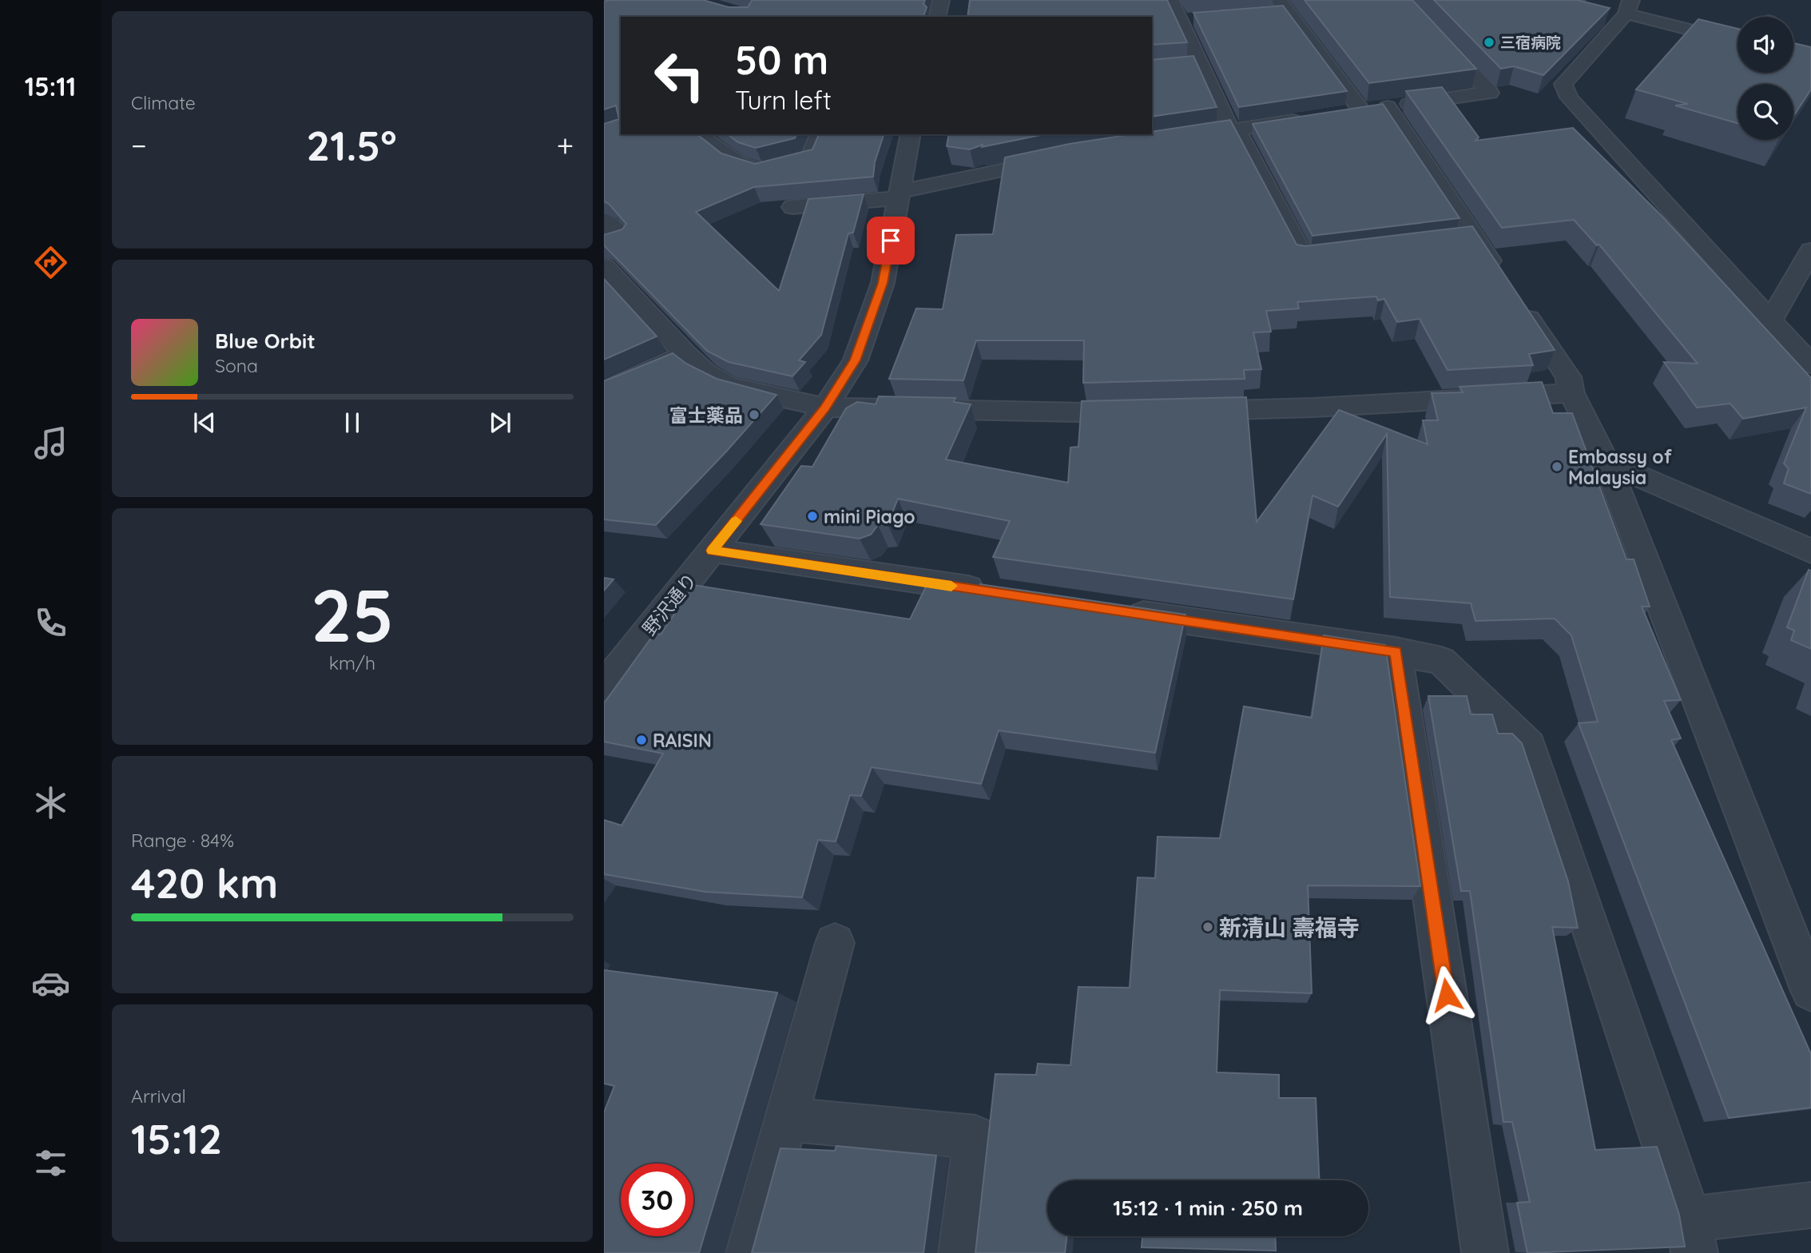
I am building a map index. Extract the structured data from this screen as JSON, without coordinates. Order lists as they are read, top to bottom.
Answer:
{
  "streets": {
    "street": ["野沢通り"]
  },
  "places": [
    "三宿病院",
    "富士薬品",
    "Embassy of Malaysia",
    "mini Piago",
    "RAISIN",
    "新清山 壽福寺"
  ],
  "page": {
    "tabs": "15:11",
    "tile": [
      "Climate",
      ["25", "km/h"],
      ["Range · 84%", "420 km"],
      ["Arrival", "15:12"]
    ],
    "turn": ["50 m", "Turn left"],
    "heat": ["−", "21.5°", "+"],
    "song": ["Blue Orbit", "Sona"],
    "limit": "30",
    "trip": "15:12 · 1 min · 250 m"
  }
}
